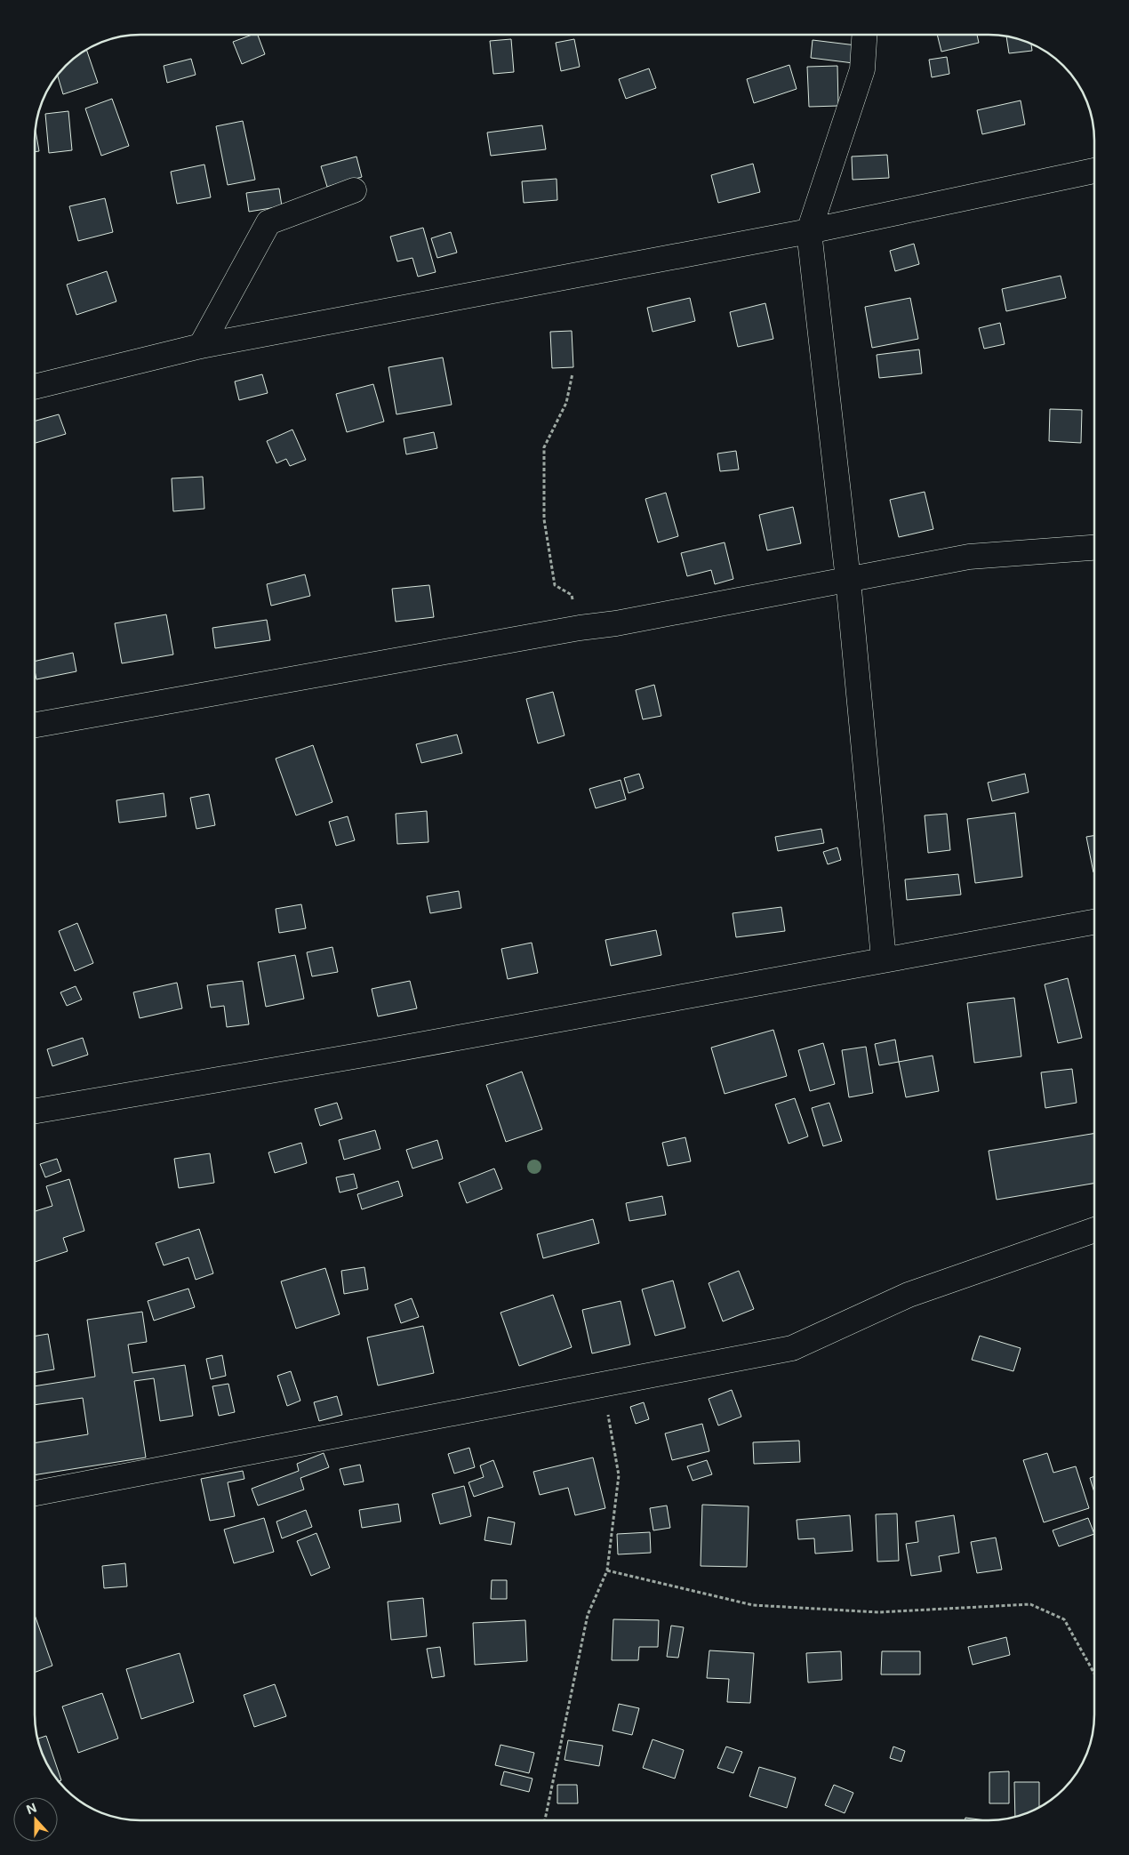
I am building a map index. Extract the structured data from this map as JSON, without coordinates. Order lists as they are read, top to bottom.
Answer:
{
  "north": "top"
}
